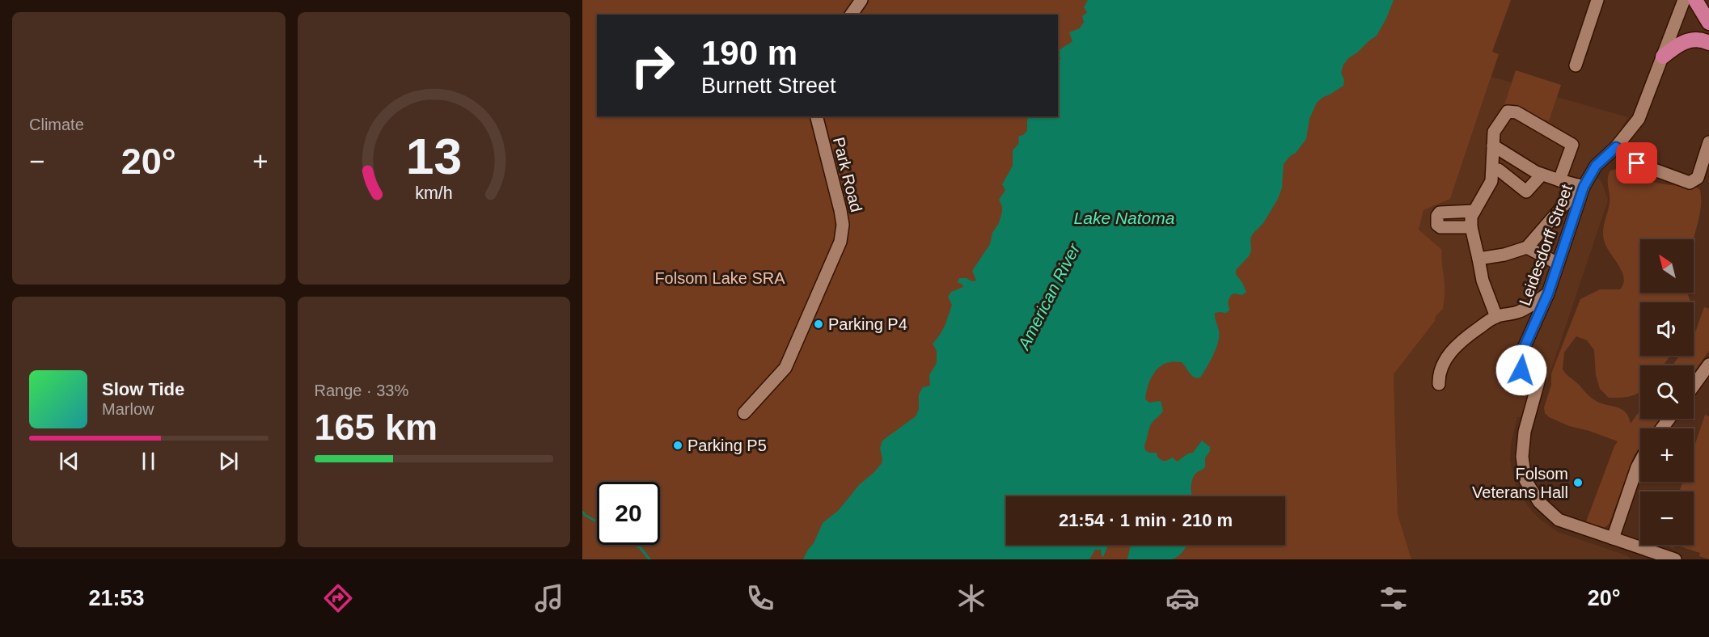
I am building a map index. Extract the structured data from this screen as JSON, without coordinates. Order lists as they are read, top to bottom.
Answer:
{
  "streets": {
    "street": ["Park Road", "Leidesdorff Street"]
  },
  "water": ["Lake Natoma", "American River"],
  "parks": ["Folsom Lake SRA"],
  "places": ["Parking P4", "Parking P5", "Folsom Veterans Hall"],
  "north": "top left",
  "page": {
    "tile": [
      "Climate",
      ["Range · 33%", "165 km"]
    ],
    "turn": ["190 m", "Burnett Street"],
    "heat": ["−", "20°", "+"],
    "map_buttons": ["+", "−"],
    "song": ["Slow Tide", "Marlow"],
    "limit": "20",
    "trip": "21:54 · 1 min · 210 m",
    "tabs": ["21:53", "20°"],
    "gauge": ["13", "km/h"]
  }
}
